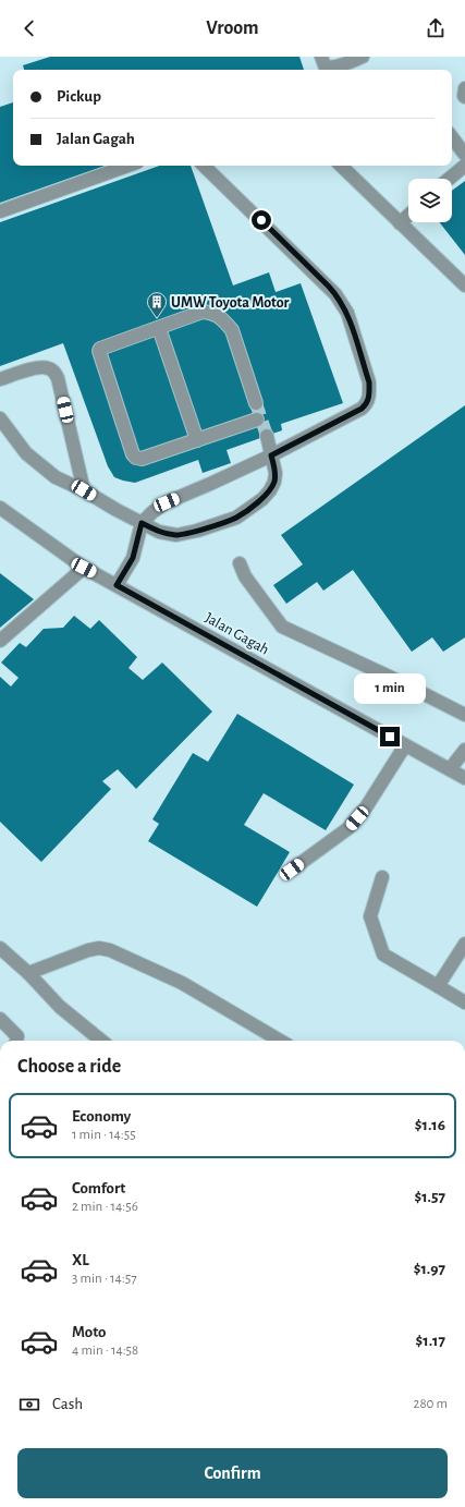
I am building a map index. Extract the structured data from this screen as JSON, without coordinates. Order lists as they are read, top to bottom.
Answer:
{
  "streets": {
    "street": ["Jalan Gagah"]
  },
  "places": {
    "building": ["UMW Toyota Motor"]
  },
  "page": {
    "header": "Vroom",
    "banner": ["Pickup", "Jalan Gagah"],
    "bubble": "1 min",
    "heading": "Choose a ride",
    "list": [
      {
        "name": "Economy",
        "note": "1 min · 14:55",
        "value": "$1.16"
      },
      {
        "name": "Comfort",
        "note": "2 min · 14:56",
        "value": "$1.57"
      },
      {
        "name": "XL",
        "note": "3 min · 14:57",
        "value": "$1.97"
      },
      {
        "name": "Moto",
        "note": "4 min · 14:58",
        "value": "$1.17"
      }
    ],
    "pay": ["Cash", "280 m"],
    "buttons": "Confirm"
  }
}
